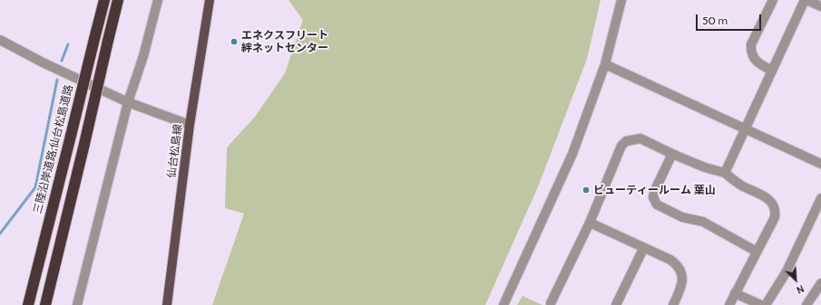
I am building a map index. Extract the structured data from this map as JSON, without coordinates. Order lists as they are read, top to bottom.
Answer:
{
  "streets": {
    "highway": ["三陸沿岸道路;仙台松島道路"],
    "main road": ["仙台松島線"]
  },
  "places": ["エネクスフリート 絆ネットセンター", "ビューティールーム 葉山"],
  "scale_bar": "50 m",
  "north": "bottom right"
}
